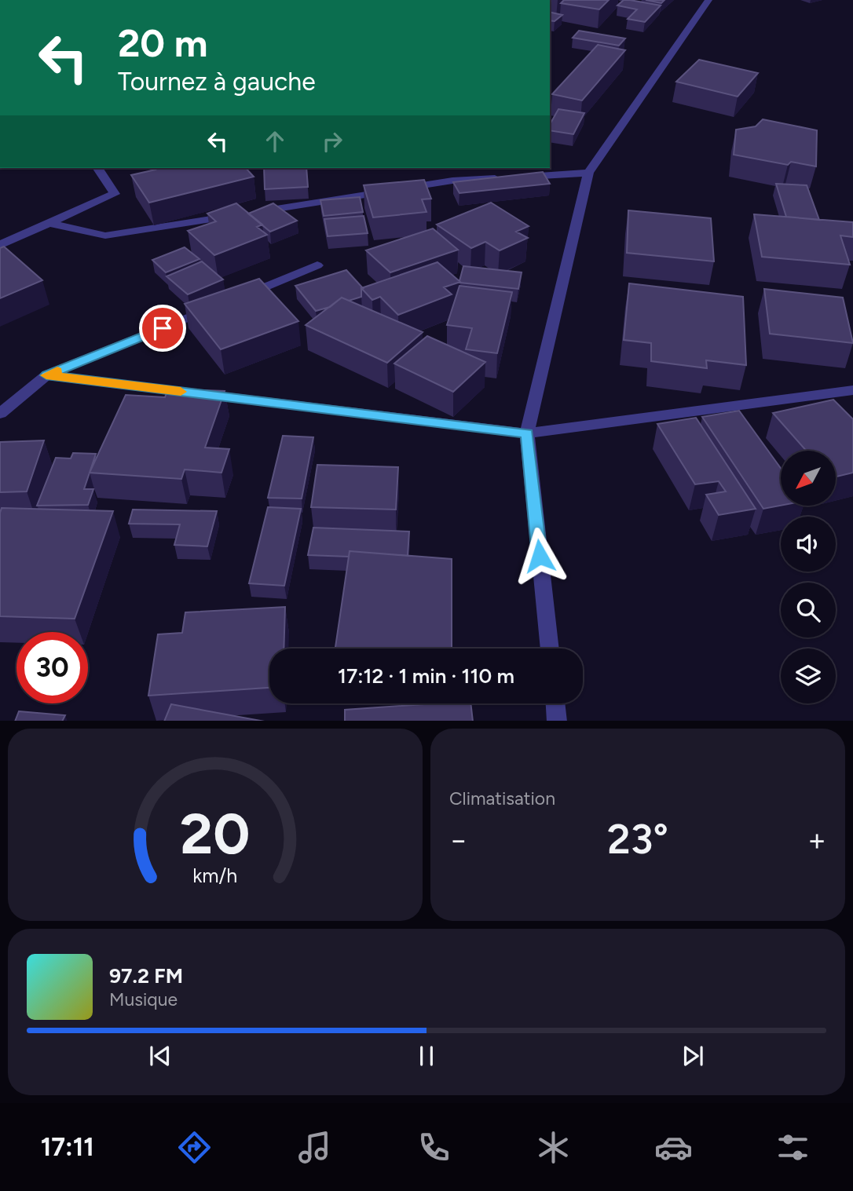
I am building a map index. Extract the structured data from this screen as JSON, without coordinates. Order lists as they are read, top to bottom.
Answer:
{
  "north": "bottom left",
  "page": {
    "turn": ["20 m", "Tournez à gauche"],
    "limit": "30",
    "trip": "17:12 · 1 min · 110 m",
    "tile": "Climatisation",
    "heat": ["−", "23°", "+"],
    "song": ["97.2 FM", "Musique"],
    "tabs": "17:11",
    "gauge": ["20", "km/h"]
  }
}
